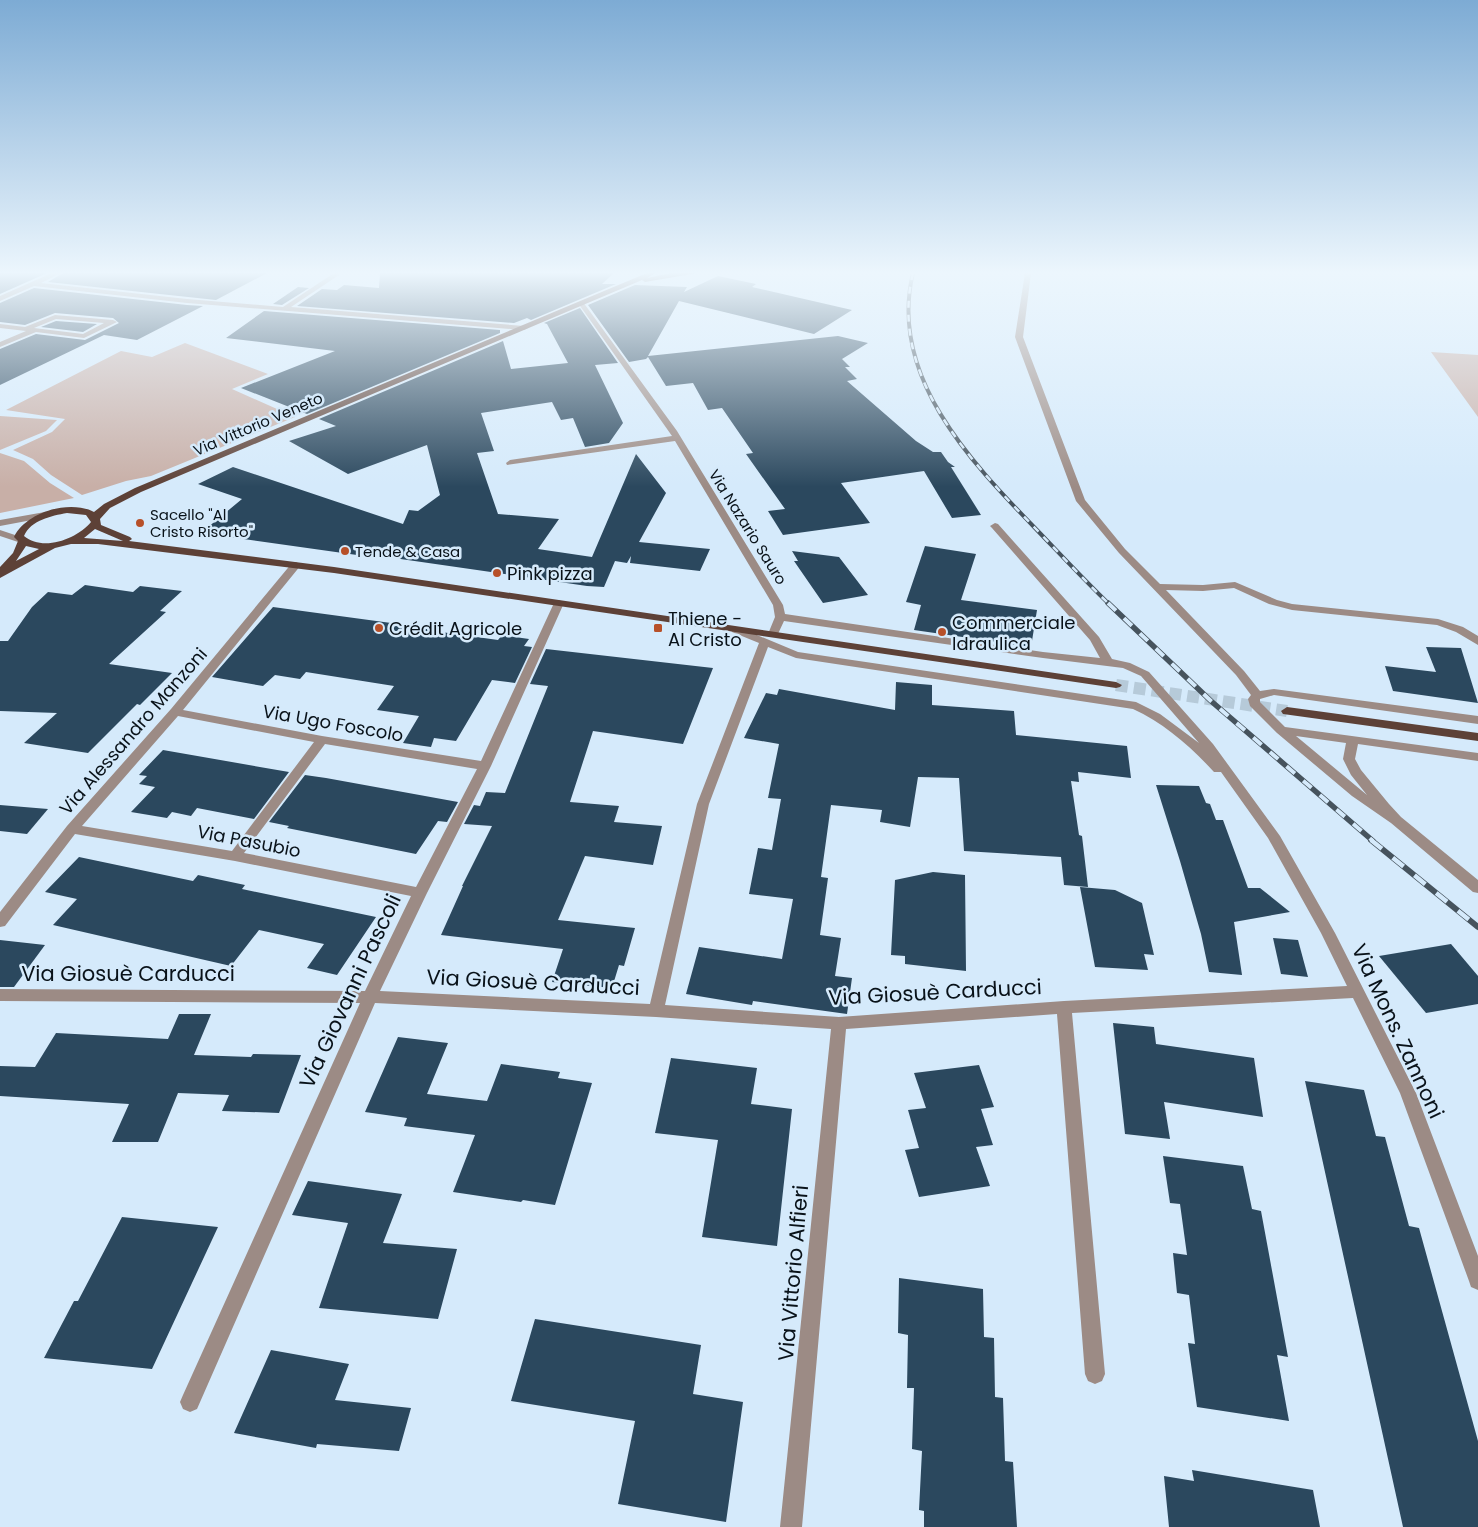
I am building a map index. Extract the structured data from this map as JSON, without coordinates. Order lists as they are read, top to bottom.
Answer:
{
  "streets": {
    "main road": ["Via Vittorio Veneto"],
    "street": [
      "Via Nazario Sauro",
      "Via Ugo Foscolo",
      "Via Alessandro Manzoni",
      "Via Pasubio",
      "Via Giosuè Carducci",
      "Via Giovanni Pascoli",
      "Via Mons. Zannoni",
      "Via Vittorio Alfieri"
    ]
  },
  "crossings": [
    ["Via Ugo Foscolo", "Via Alessandro Manzoni"],
    ["Via Ugo Foscolo", "Via Giovanni Pascoli"],
    ["Via Alessandro Manzoni", "Via Pasubio"],
    ["Via Pasubio", "Via Giovanni Pascoli"],
    ["Via Giosuè Carducci", "Via Giovanni Pascoli"],
    ["Via Giosuè Carducci", "Via Mons. Zannoni"],
    ["Via Giosuè Carducci", "Via Vittorio Alfieri"]
  ],
  "places": {
    "other": [
      "Sacello \"Al Cristo Risorto\"",
      "Tende & Casa",
      "Pink pizza",
      "Crédit Agricole",
      "Commerciale Idraulica"
    ],
    "transit": ["Thiene - Al Cristo"]
  }
}
